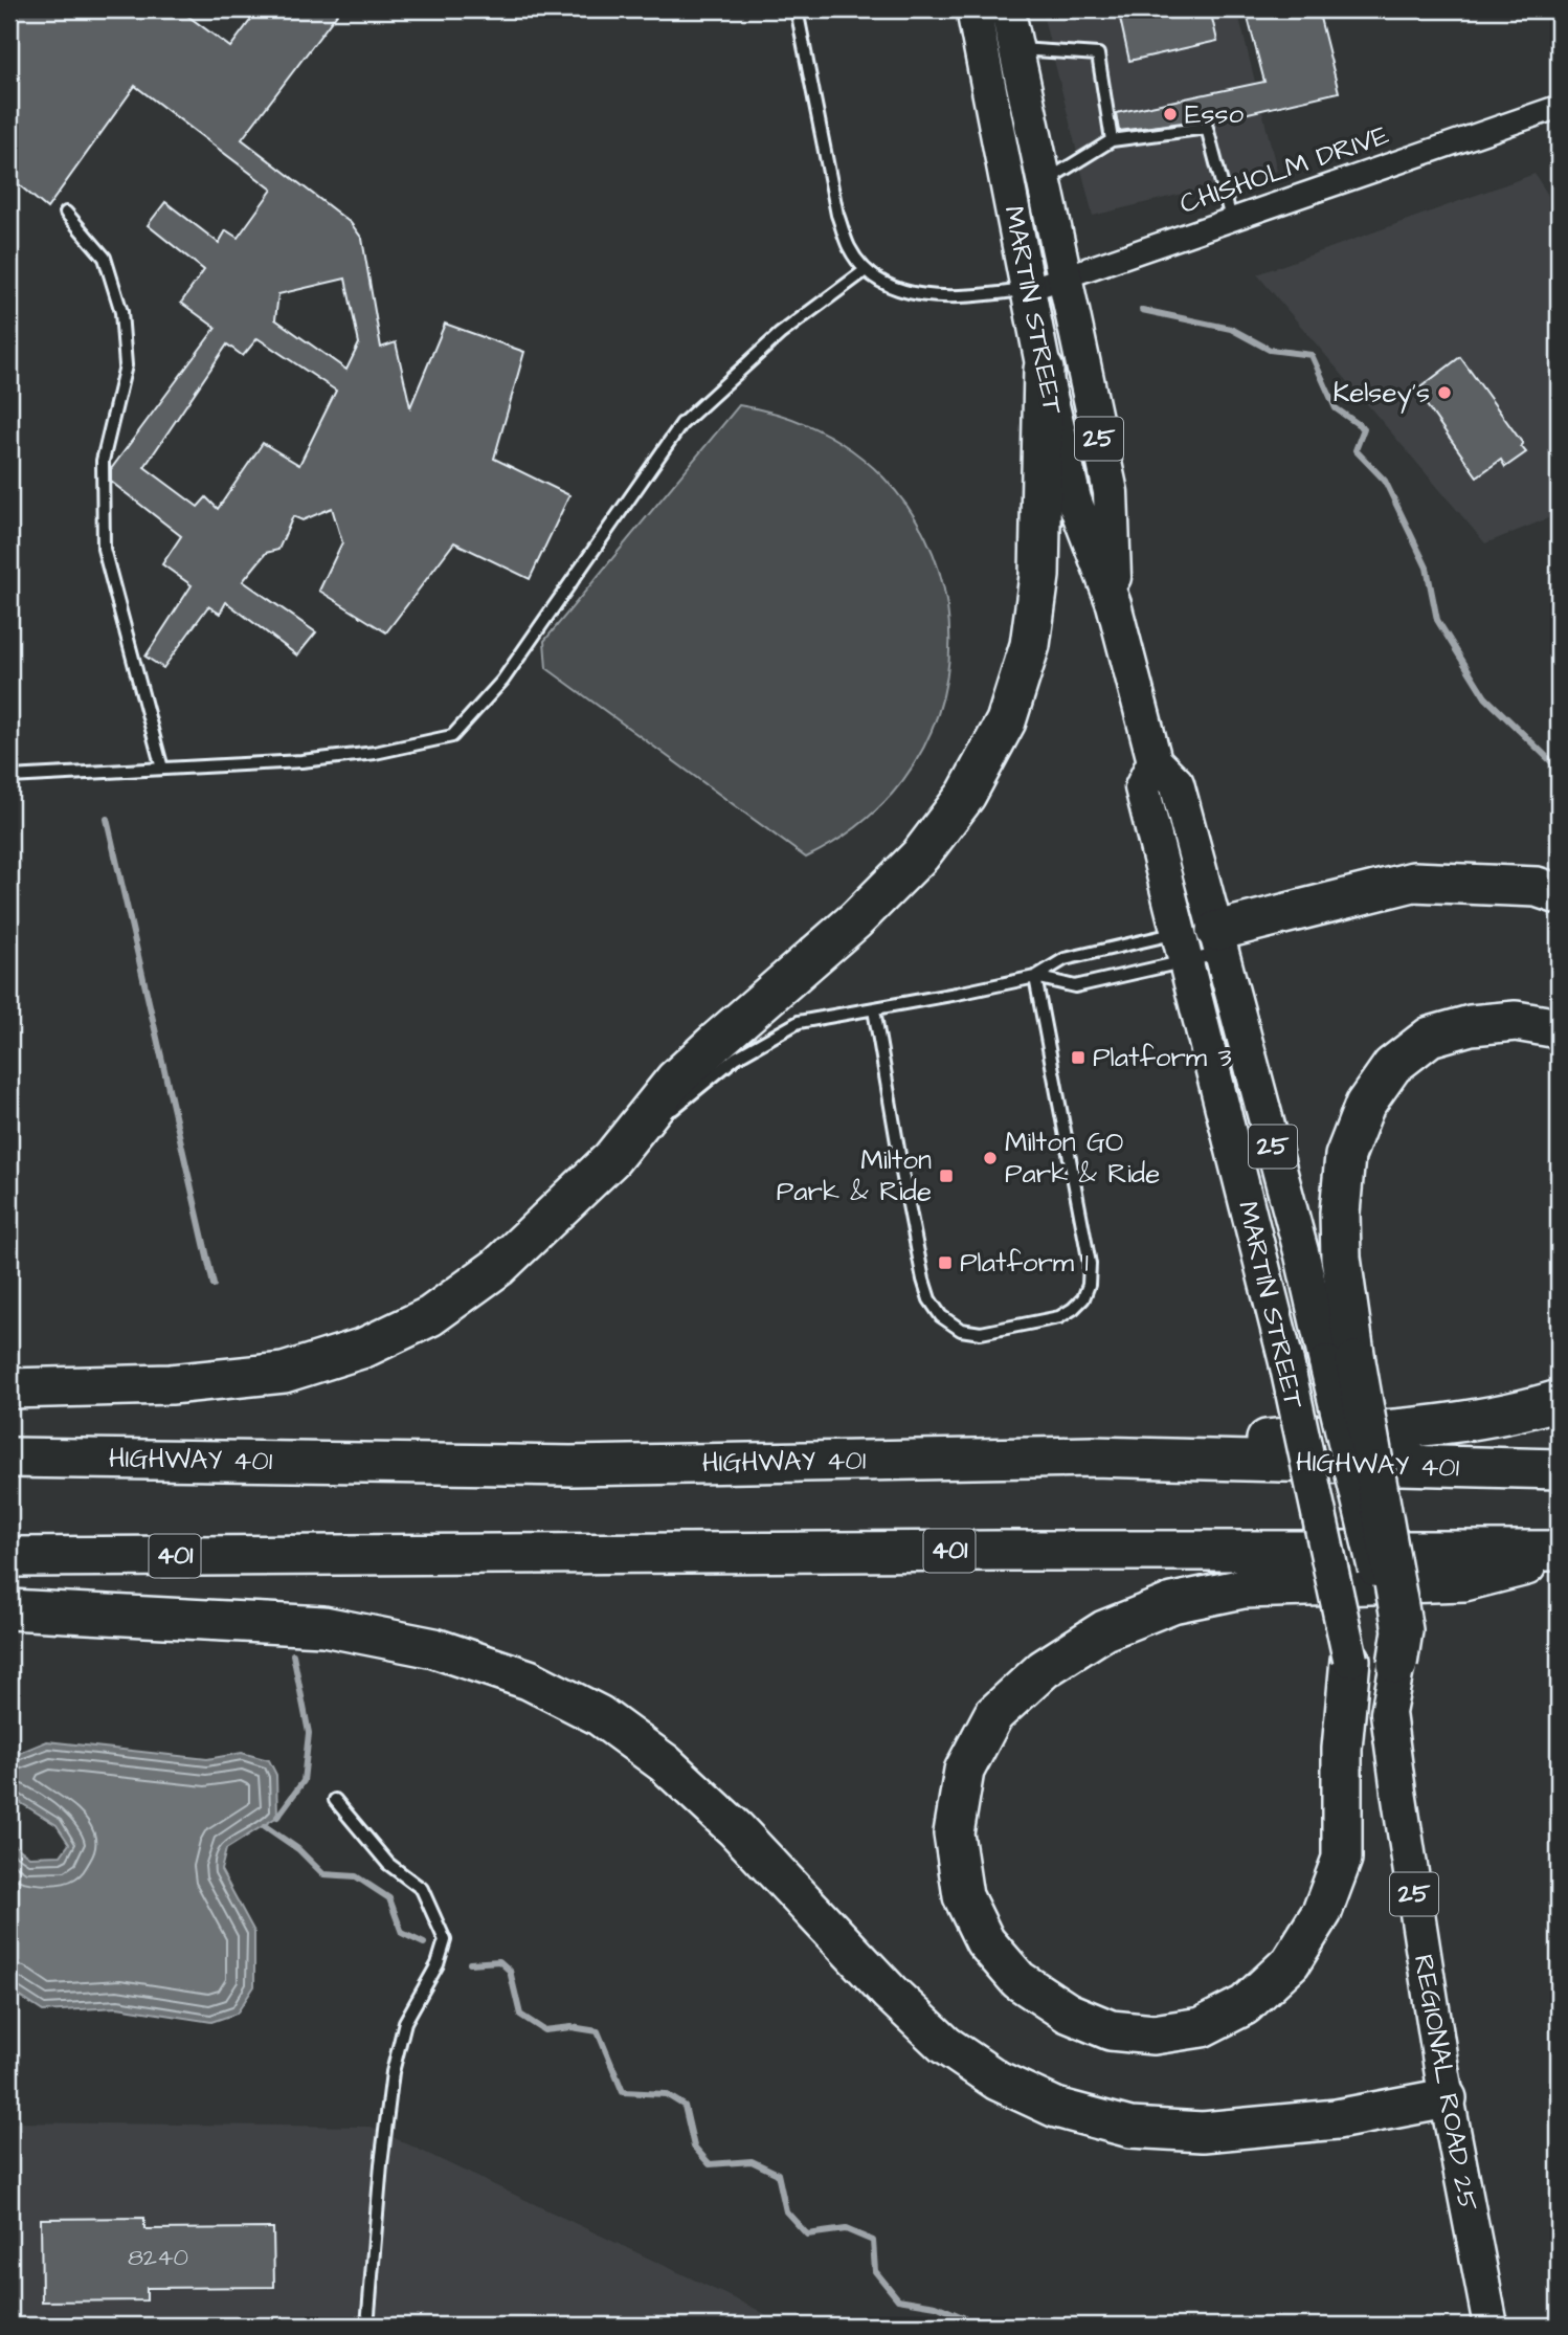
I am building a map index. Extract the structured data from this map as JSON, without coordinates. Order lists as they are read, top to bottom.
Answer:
{
  "streets": {
    "highway": ["HIGHWAY 401", "401"],
    "main road": ["MARTIN STREET", "25", "REGIONAL ROAD 25"],
    "street": ["CHISHOLM DRIVE"]
  },
  "crossings": [
    ["CHISHOLM DRIVE", "MARTIN STREET"],
    ["MARTIN STREET", "REGIONAL ROAD 25"]
  ],
  "places": {
    "other": ["Esso", "Kelsey's", "Milton GO Park & Ride"],
    "transit": ["Platform 3", "Milton Park & Ride", "Platform 1"]
  },
  "house_numbers": ["8240"]
}
